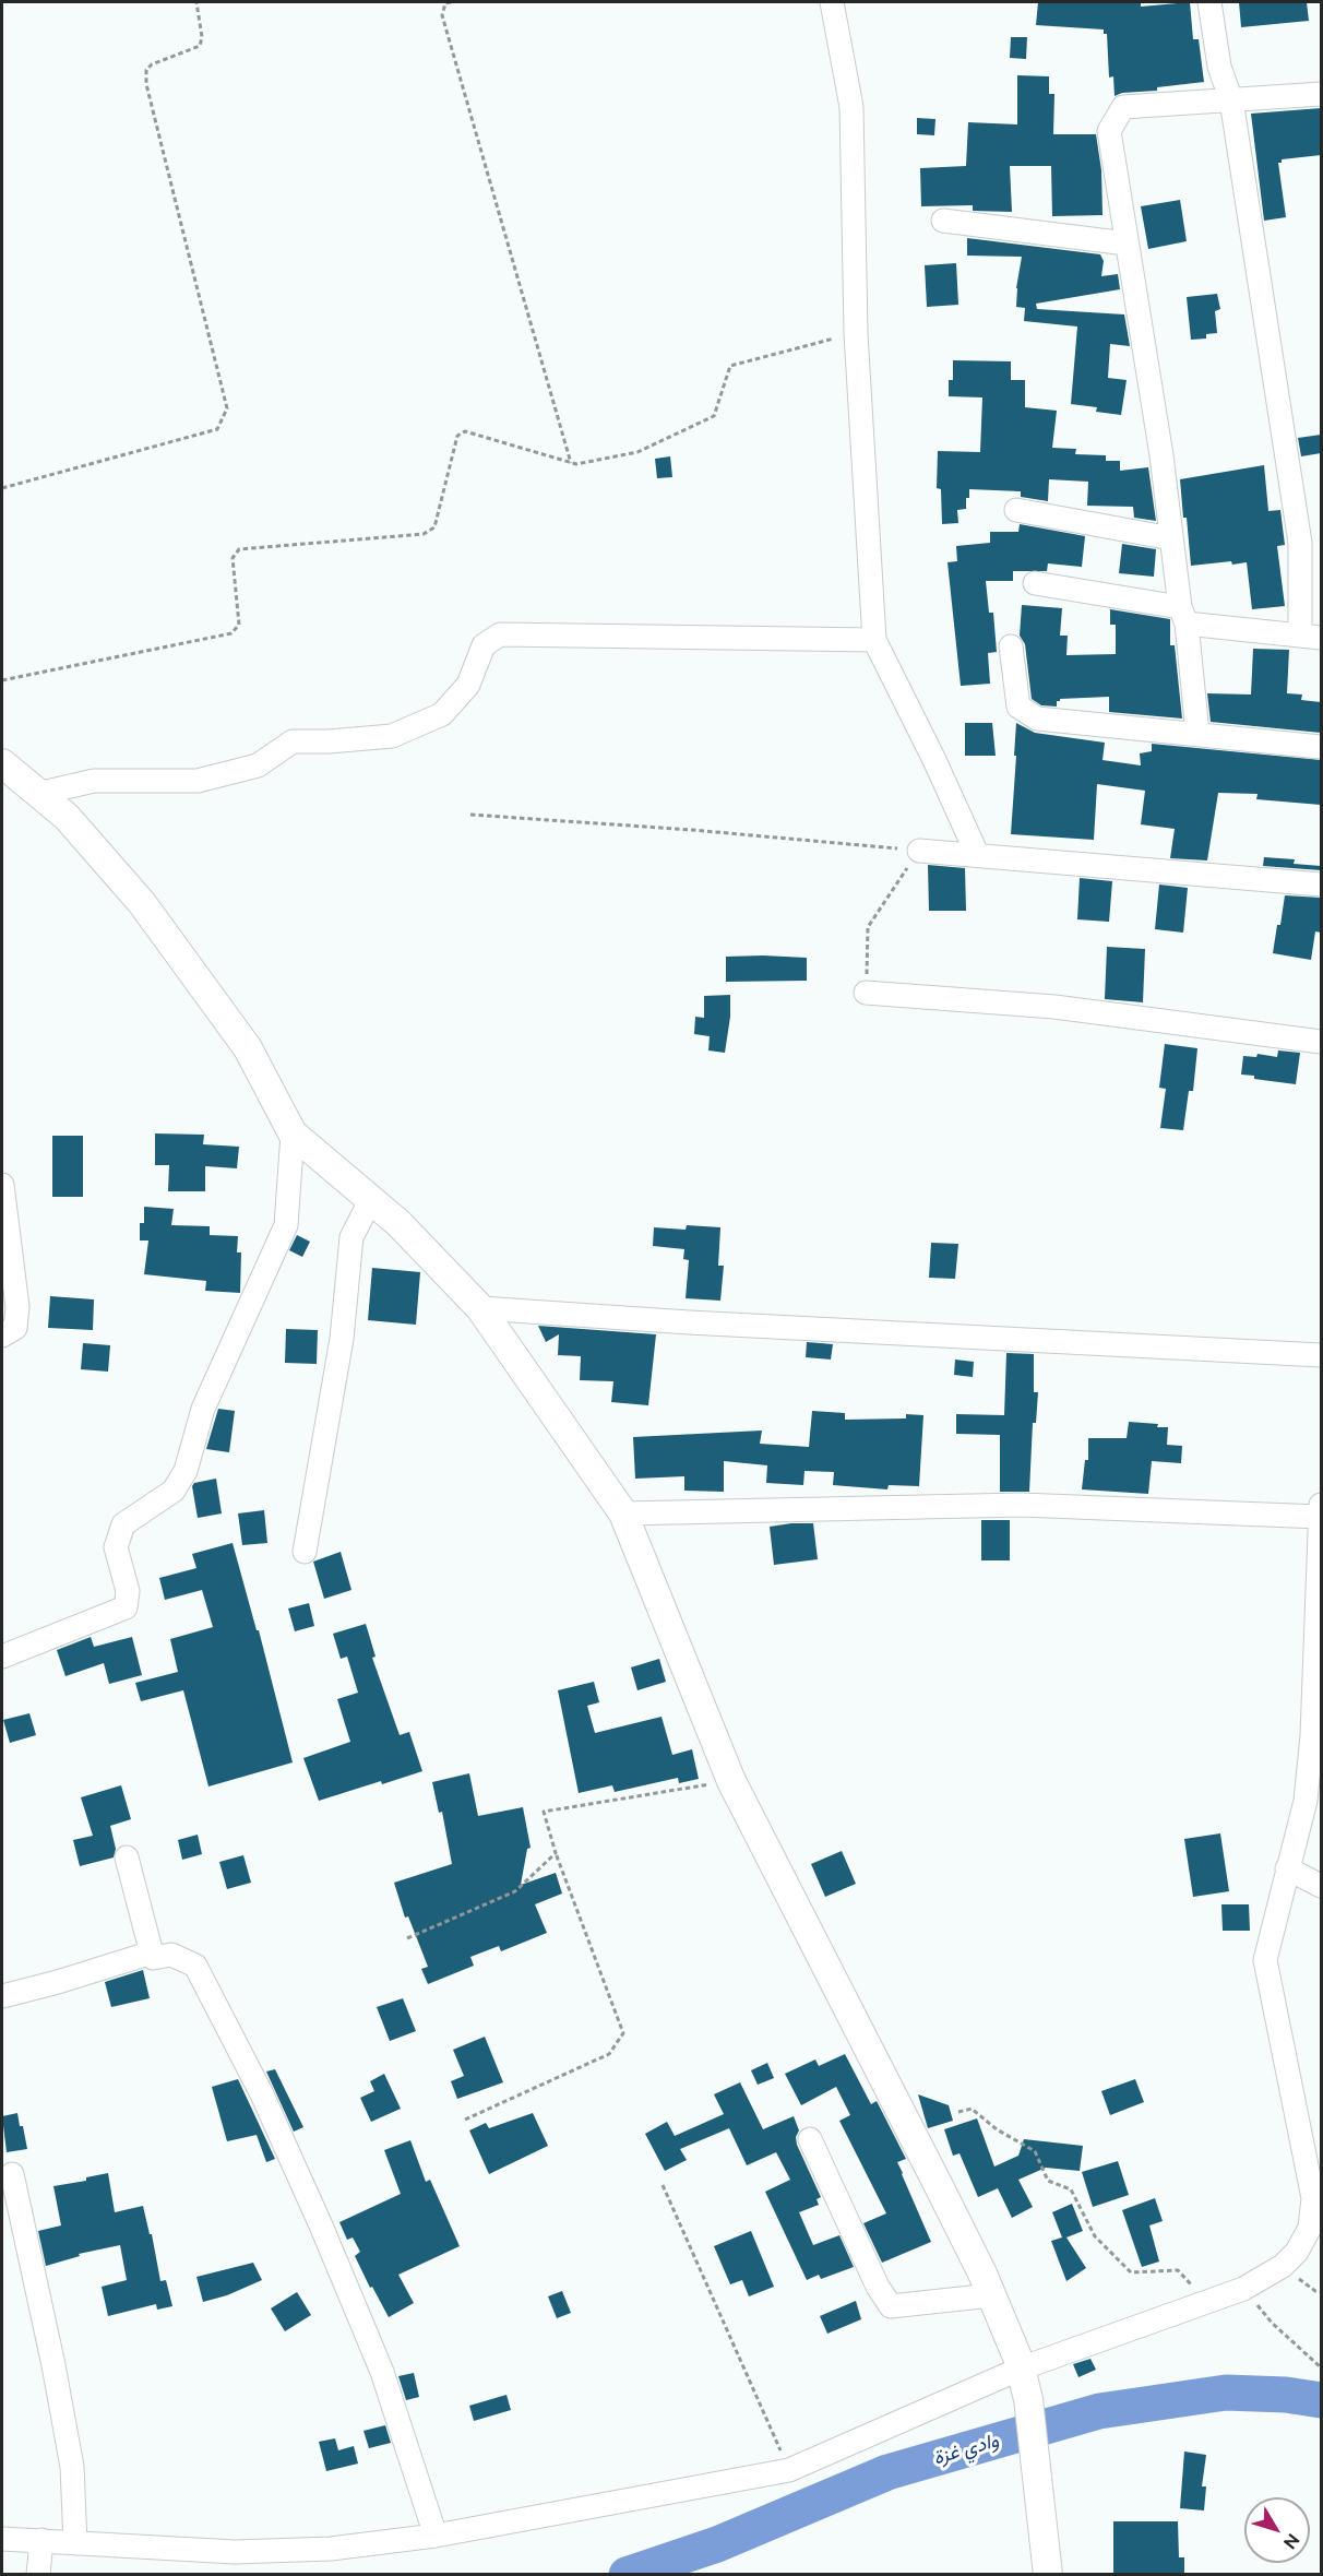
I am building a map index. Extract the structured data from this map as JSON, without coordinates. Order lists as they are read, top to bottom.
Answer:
{
  "water": ["وادي غزة"],
  "north": "bottom right"
}
